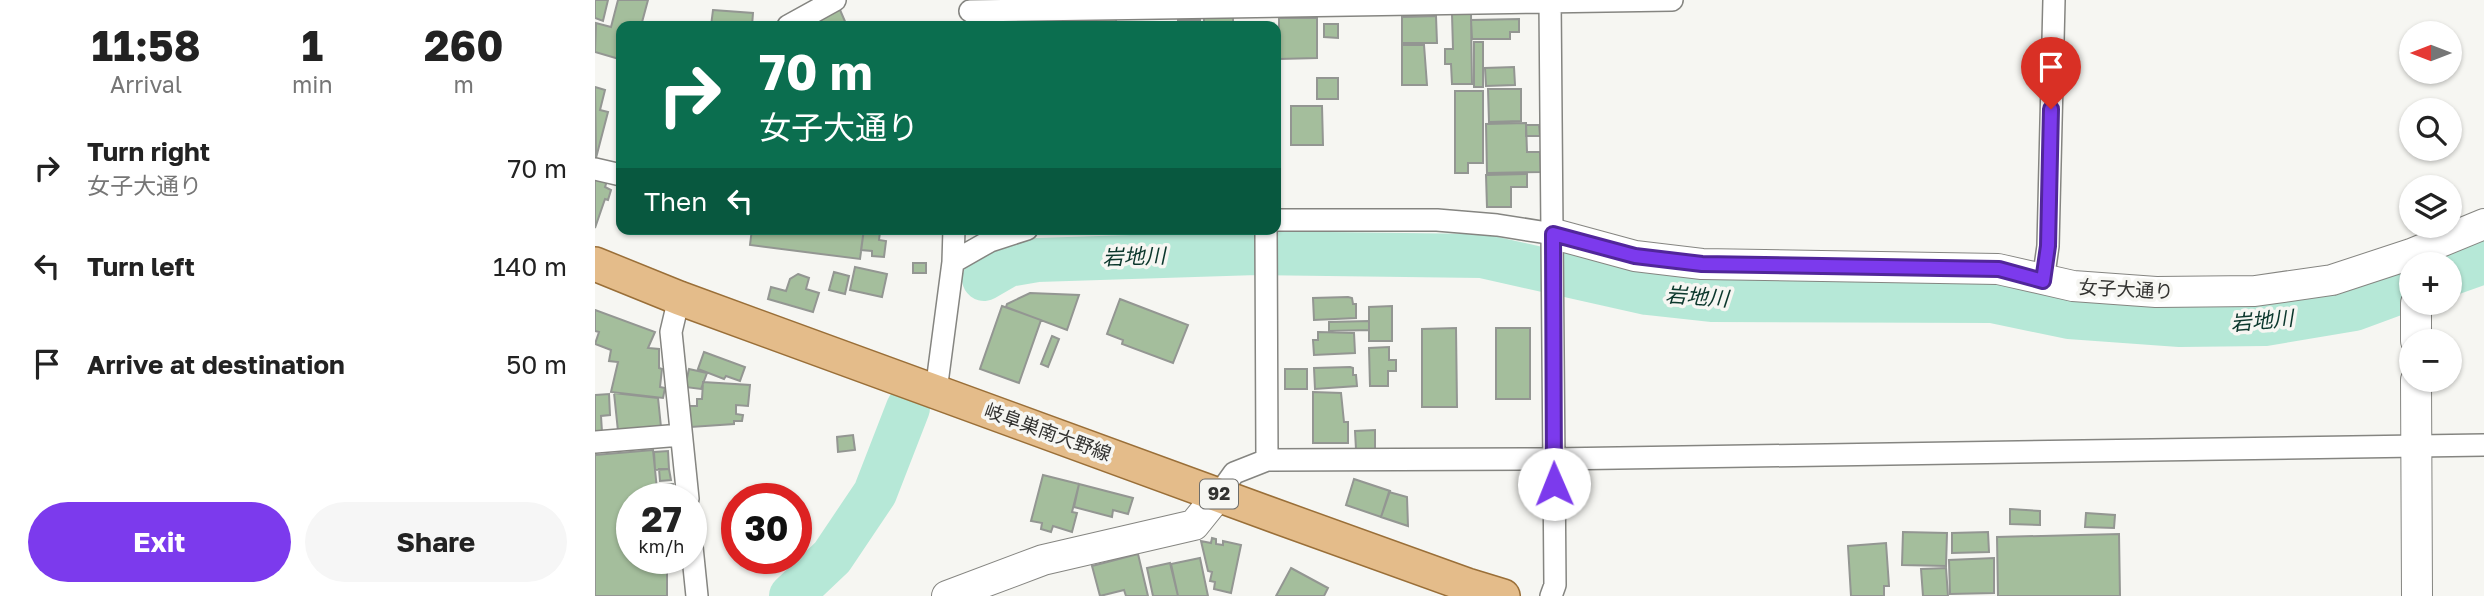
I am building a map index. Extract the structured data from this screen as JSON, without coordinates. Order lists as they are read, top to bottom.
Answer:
{
  "streets": {
    "main road": ["岐阜巣南大野線", "92"],
    "street": ["女子大通り"]
  },
  "water": ["岩地川"],
  "north": "left",
  "page": {
    "eta": [
      "11:58",
      "Arrival",
      "1",
      "min",
      "260",
      "m"
    ],
    "map_buttons": ["+", "−"],
    "turn": ["70 m", "女子大通り"],
    "list": [
      {
        "name": "Turn right",
        "note": "女子大通り",
        "value": "70 m"
      },
      {
        "name": "Turn left",
        "value": "140 m"
      },
      {
        "name": "Arrive at destination",
        "value": "50 m"
      }
    ],
    "then": "Then",
    "speed": "27 km/h",
    "limit": "30",
    "buttons": ["Exit", "Share"]
  }
}
